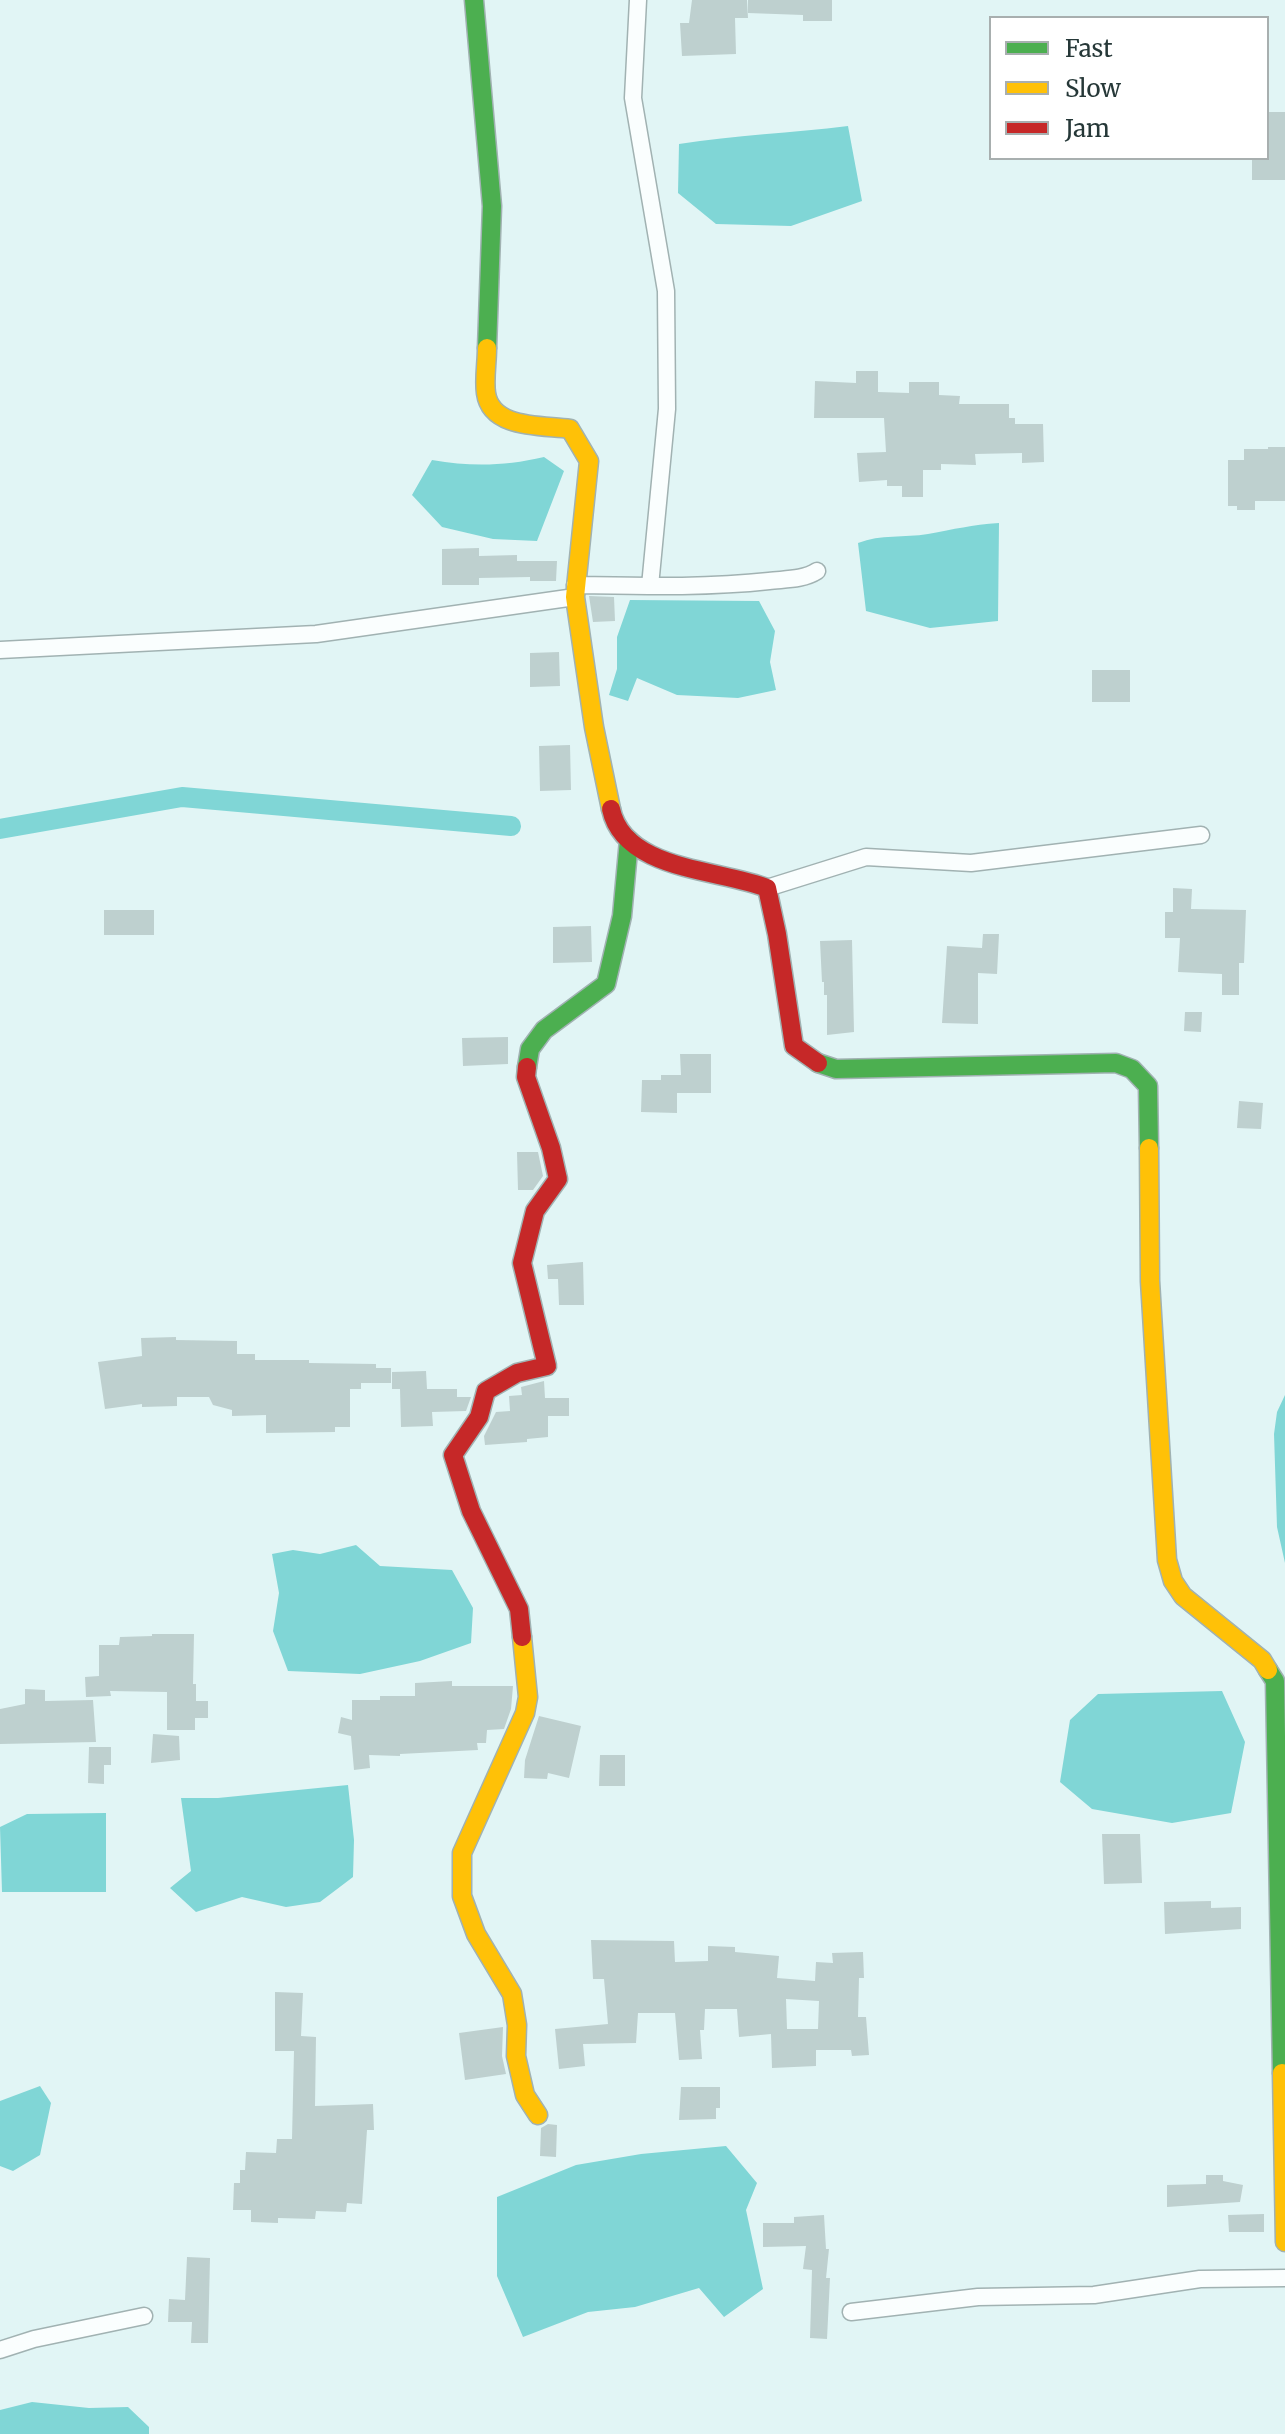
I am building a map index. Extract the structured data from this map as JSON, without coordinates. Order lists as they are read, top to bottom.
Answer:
{
  "legend": ["Fast", "Slow", "Jam"]
}
